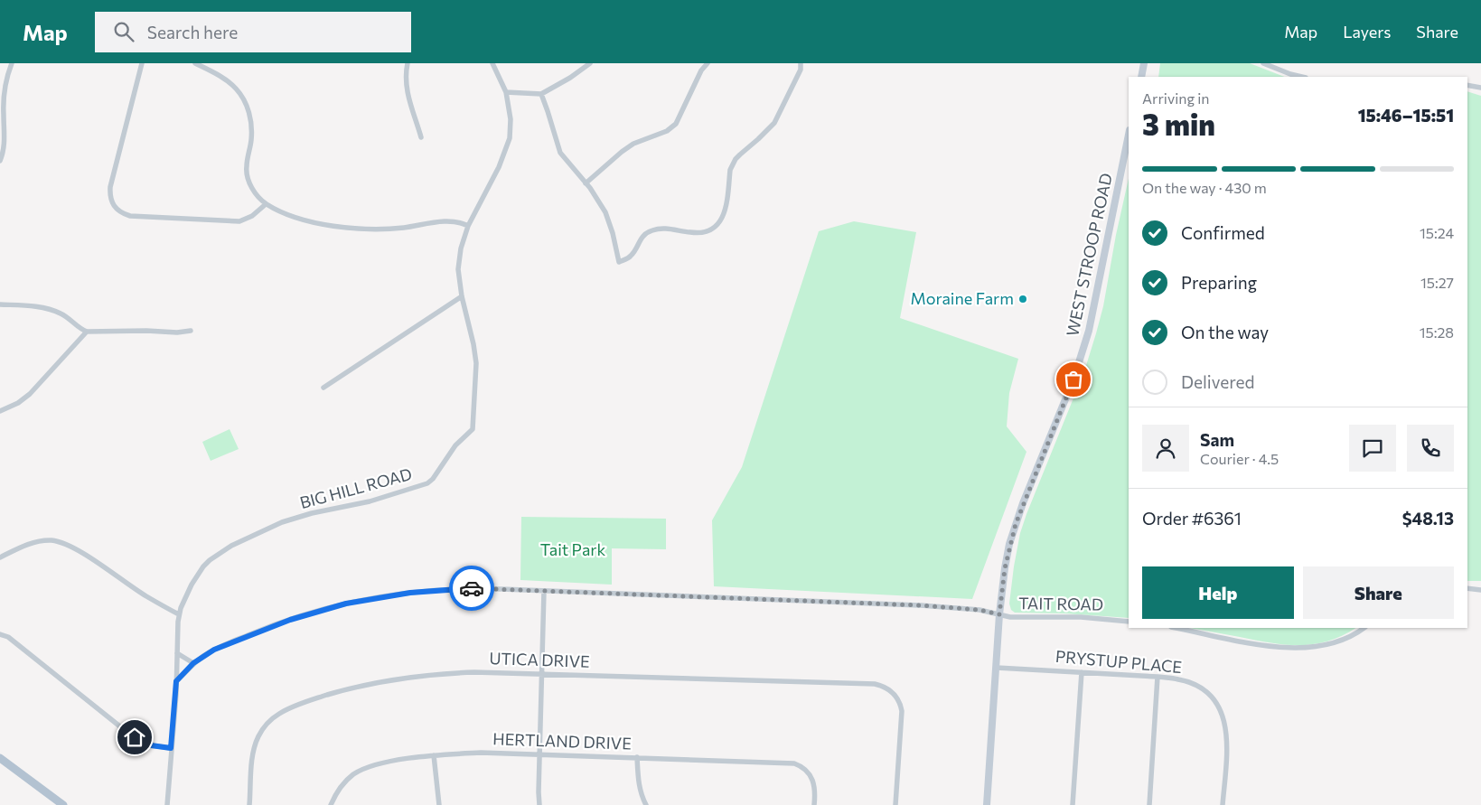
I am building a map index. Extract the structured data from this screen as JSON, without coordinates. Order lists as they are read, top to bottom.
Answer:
{
  "streets": {
    "main road": ["WEST STROOP ROAD"],
    "street": [
      "BIG HILL ROAD",
      "TAIT ROAD",
      "UTICA DRIVE",
      "PRYSTUP PLACE",
      "HERTLAND DRIVE"
    ]
  },
  "crossings": [
    ["WEST STROOP ROAD", "TAIT ROAD"],
    ["WEST STROOP ROAD", "PRYSTUP PLACE"],
    ["BIG HILL ROAD", "TAIT ROAD"]
  ],
  "parks": ["Tait Park"],
  "places": ["Moraine Farm"],
  "page": {
    "header": "Map",
    "search": "Search here",
    "nav": ["Map", "Layers", "Share"],
    "heading": ["3 min", "Arriving in", "15:46–15:51"],
    "panel": [
      "Sam",
      "Courier · 4.5",
      "Order #6361",
      "$48.13"
    ],
    "bar": "On the way · 430 m",
    "list": [
      ["Confirmed", "15:24"],
      ["Preparing", "15:27"],
      ["On the way", "15:28"],
      "Delivered"
    ],
    "buttons": ["Help", "Share"]
  }
}
